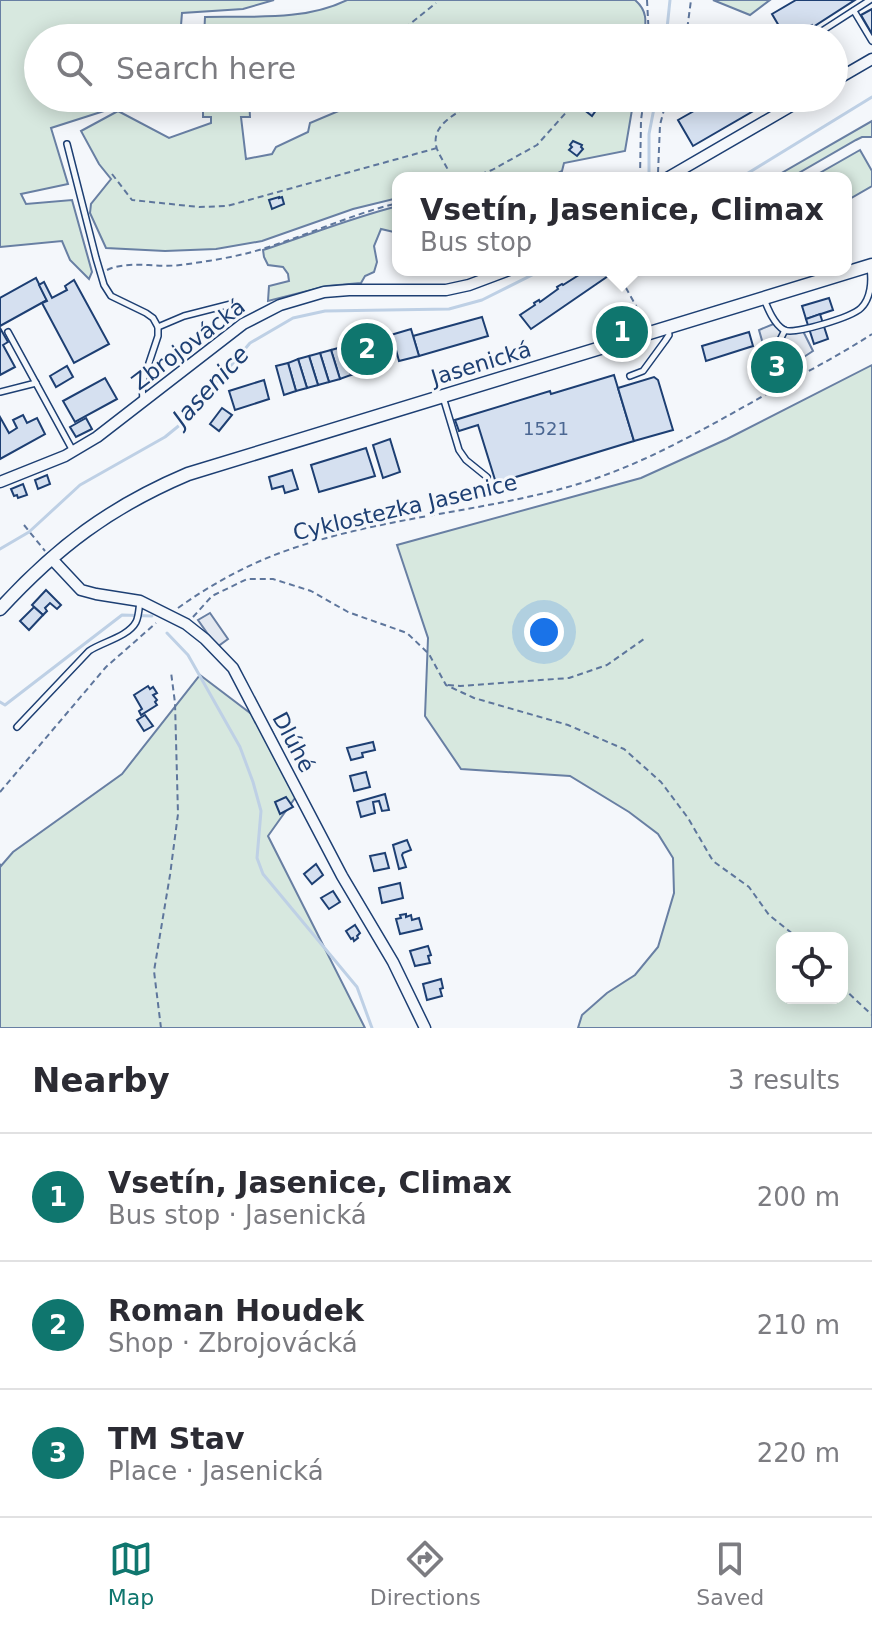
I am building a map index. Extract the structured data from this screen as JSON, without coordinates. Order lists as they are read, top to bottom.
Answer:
{
  "streets": {
    "street": ["Zbrojovácká", "Jasenická", "Dlúhé"],
    "path": ["Cyklostezka Jasenice"]
  },
  "crossings": [
    ["Jasenická", "Dlúhé"],
    ["Cyklostezka Jasenice", "Dlúhé"]
  ],
  "water": ["Jasenice"],
  "house_numbers": ["1521"],
  "page": {
    "search": "Search here",
    "popup": ["Vsetín, Jasenice, Climax", "Bus stop"],
    "pins": ["1", "2", "3"],
    "heading": ["Nearby", "3 results"],
    "list": [
      {
        "mark": "1",
        "name": "Vsetín, Jasenice, Climax",
        "note": "Bus stop · Jasenická",
        "value": "200 m"
      },
      {
        "mark": "2",
        "name": "Roman Houdek",
        "note": "Shop · Zbrojovácká",
        "value": "210 m"
      },
      {
        "mark": "3",
        "name": "TM Stav",
        "note": "Place · Jasenická",
        "value": "220 m"
      }
    ],
    "nav": ["Map", "Directions", "Saved"]
  }
}
